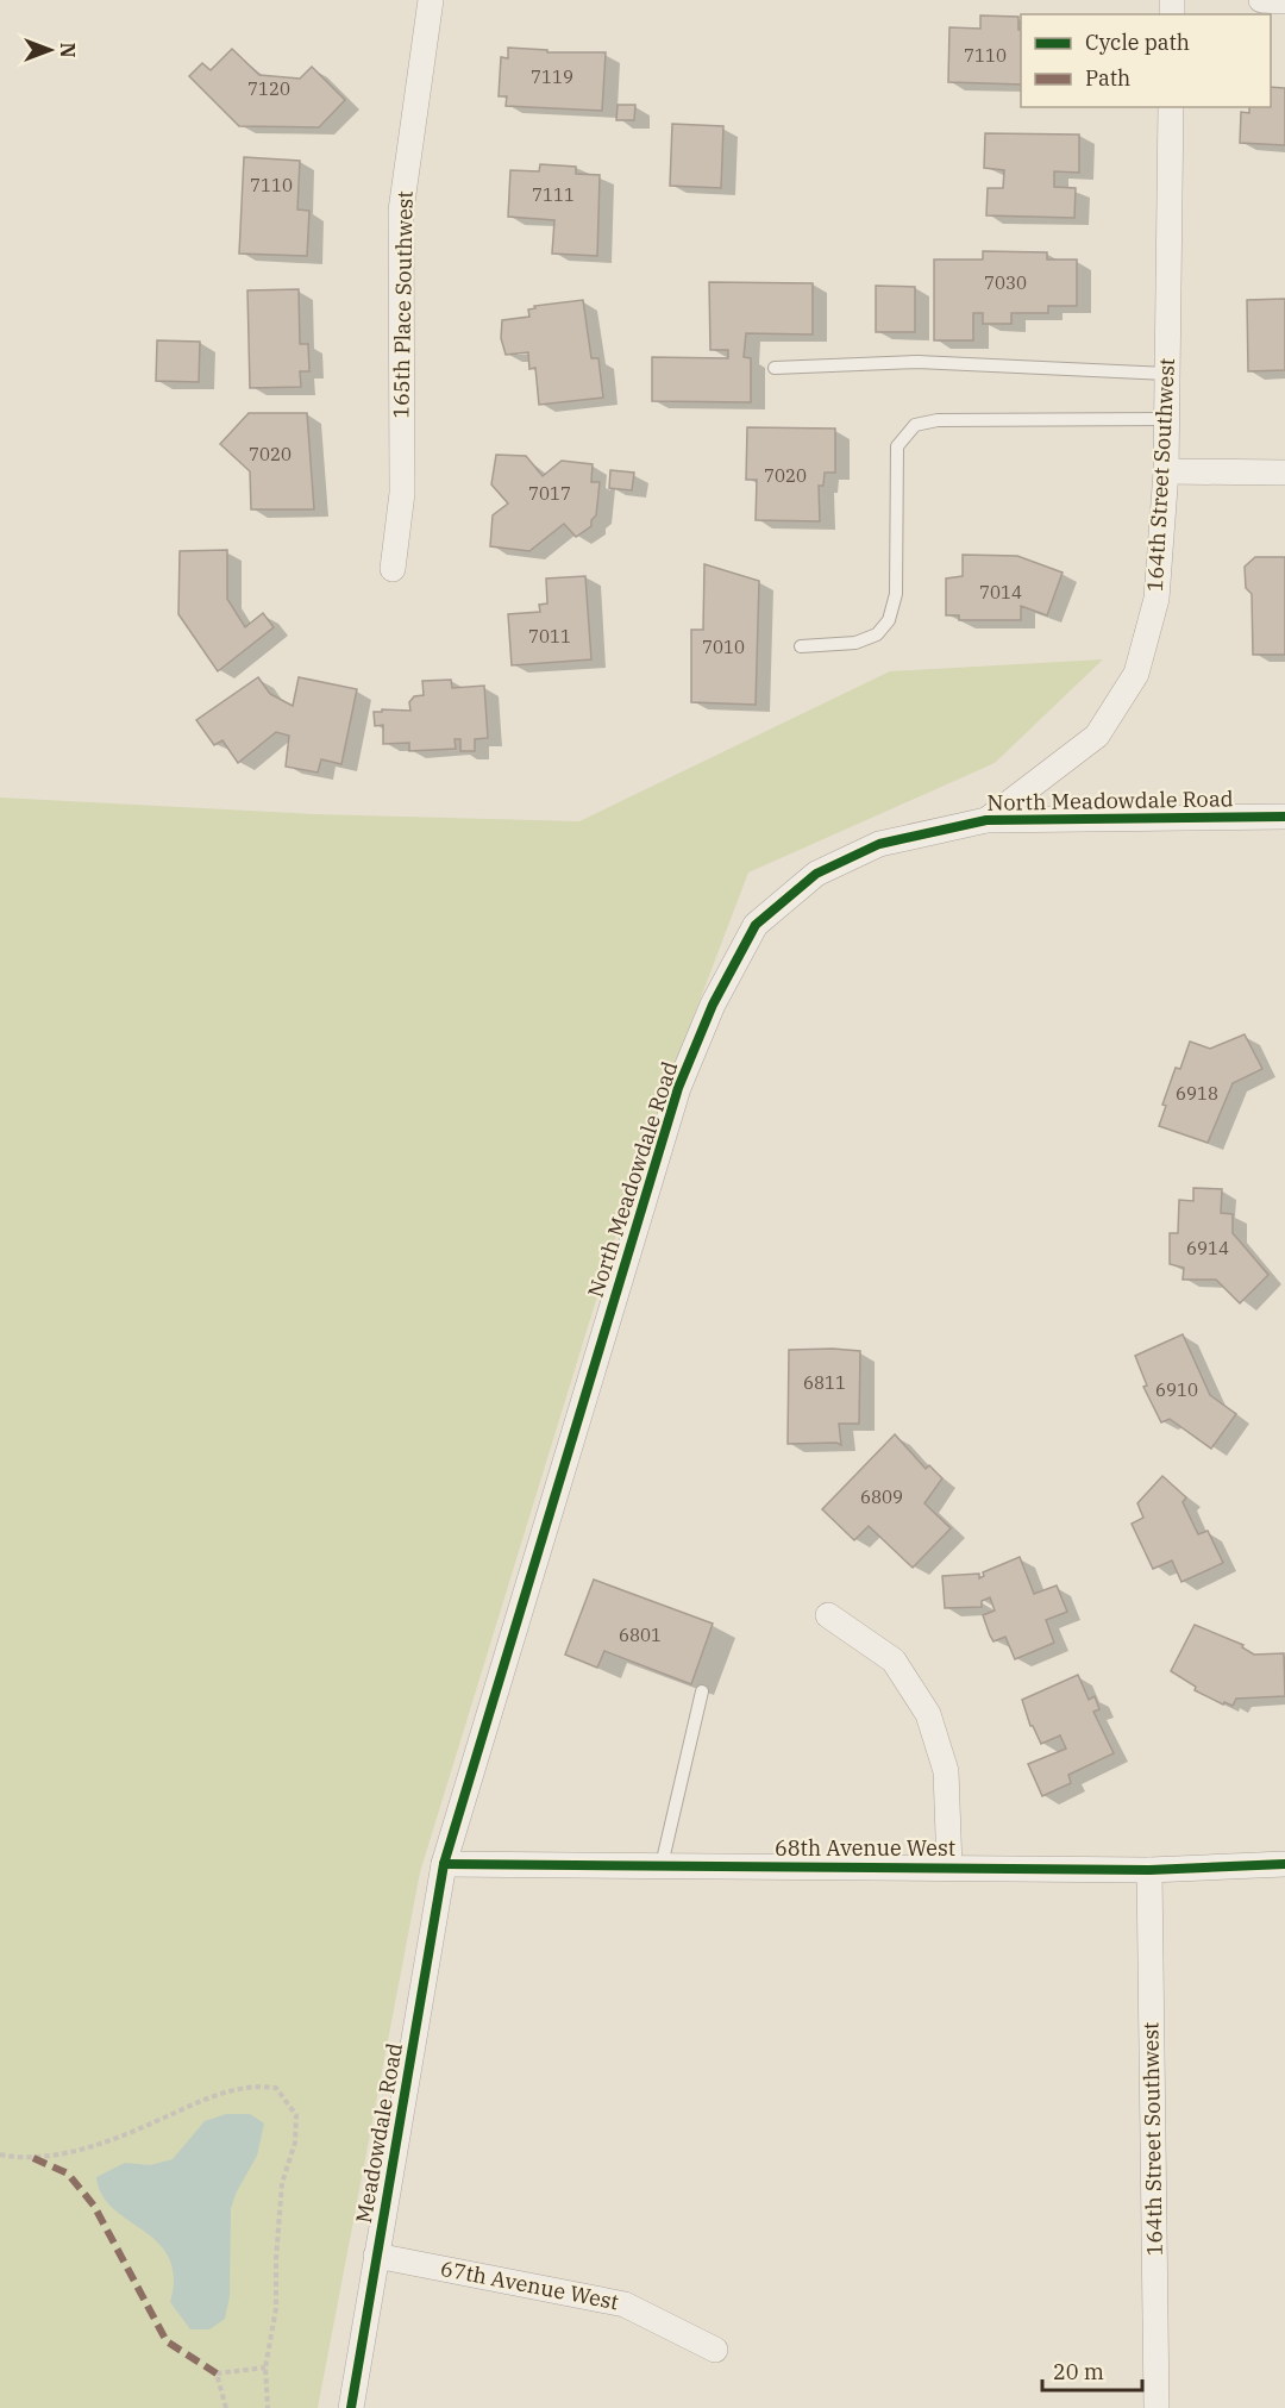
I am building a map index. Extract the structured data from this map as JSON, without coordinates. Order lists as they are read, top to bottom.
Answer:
{
  "streets": {
    "street": [
      "165th Place Southwest",
      "164th Street Southwest",
      "North Meadowdale Road",
      "68th Avenue West",
      "Meadowdale Road",
      "67th Avenue West"
    ]
  },
  "crossings": [
    ["164th Street Southwest", "North Meadowdale Road"],
    ["164th Street Southwest", "68th Avenue West"],
    ["North Meadowdale Road", "68th Avenue West"],
    ["North Meadowdale Road", "Meadowdale Road"],
    ["68th Avenue West", "Meadowdale Road"],
    ["Meadowdale Road", "67th Avenue West"]
  ],
  "house_numbers": [
    "7110",
    "7119",
    "7120",
    "7110",
    "7111",
    "7030",
    "7020",
    "7020",
    "7017",
    "7014",
    "7011",
    "7010",
    "6918",
    "6914",
    "6811",
    "6910",
    "6809",
    "6801"
  ],
  "legend": ["Cycle path", "Path"],
  "scale_bar": "20 m",
  "north": "right"
}
